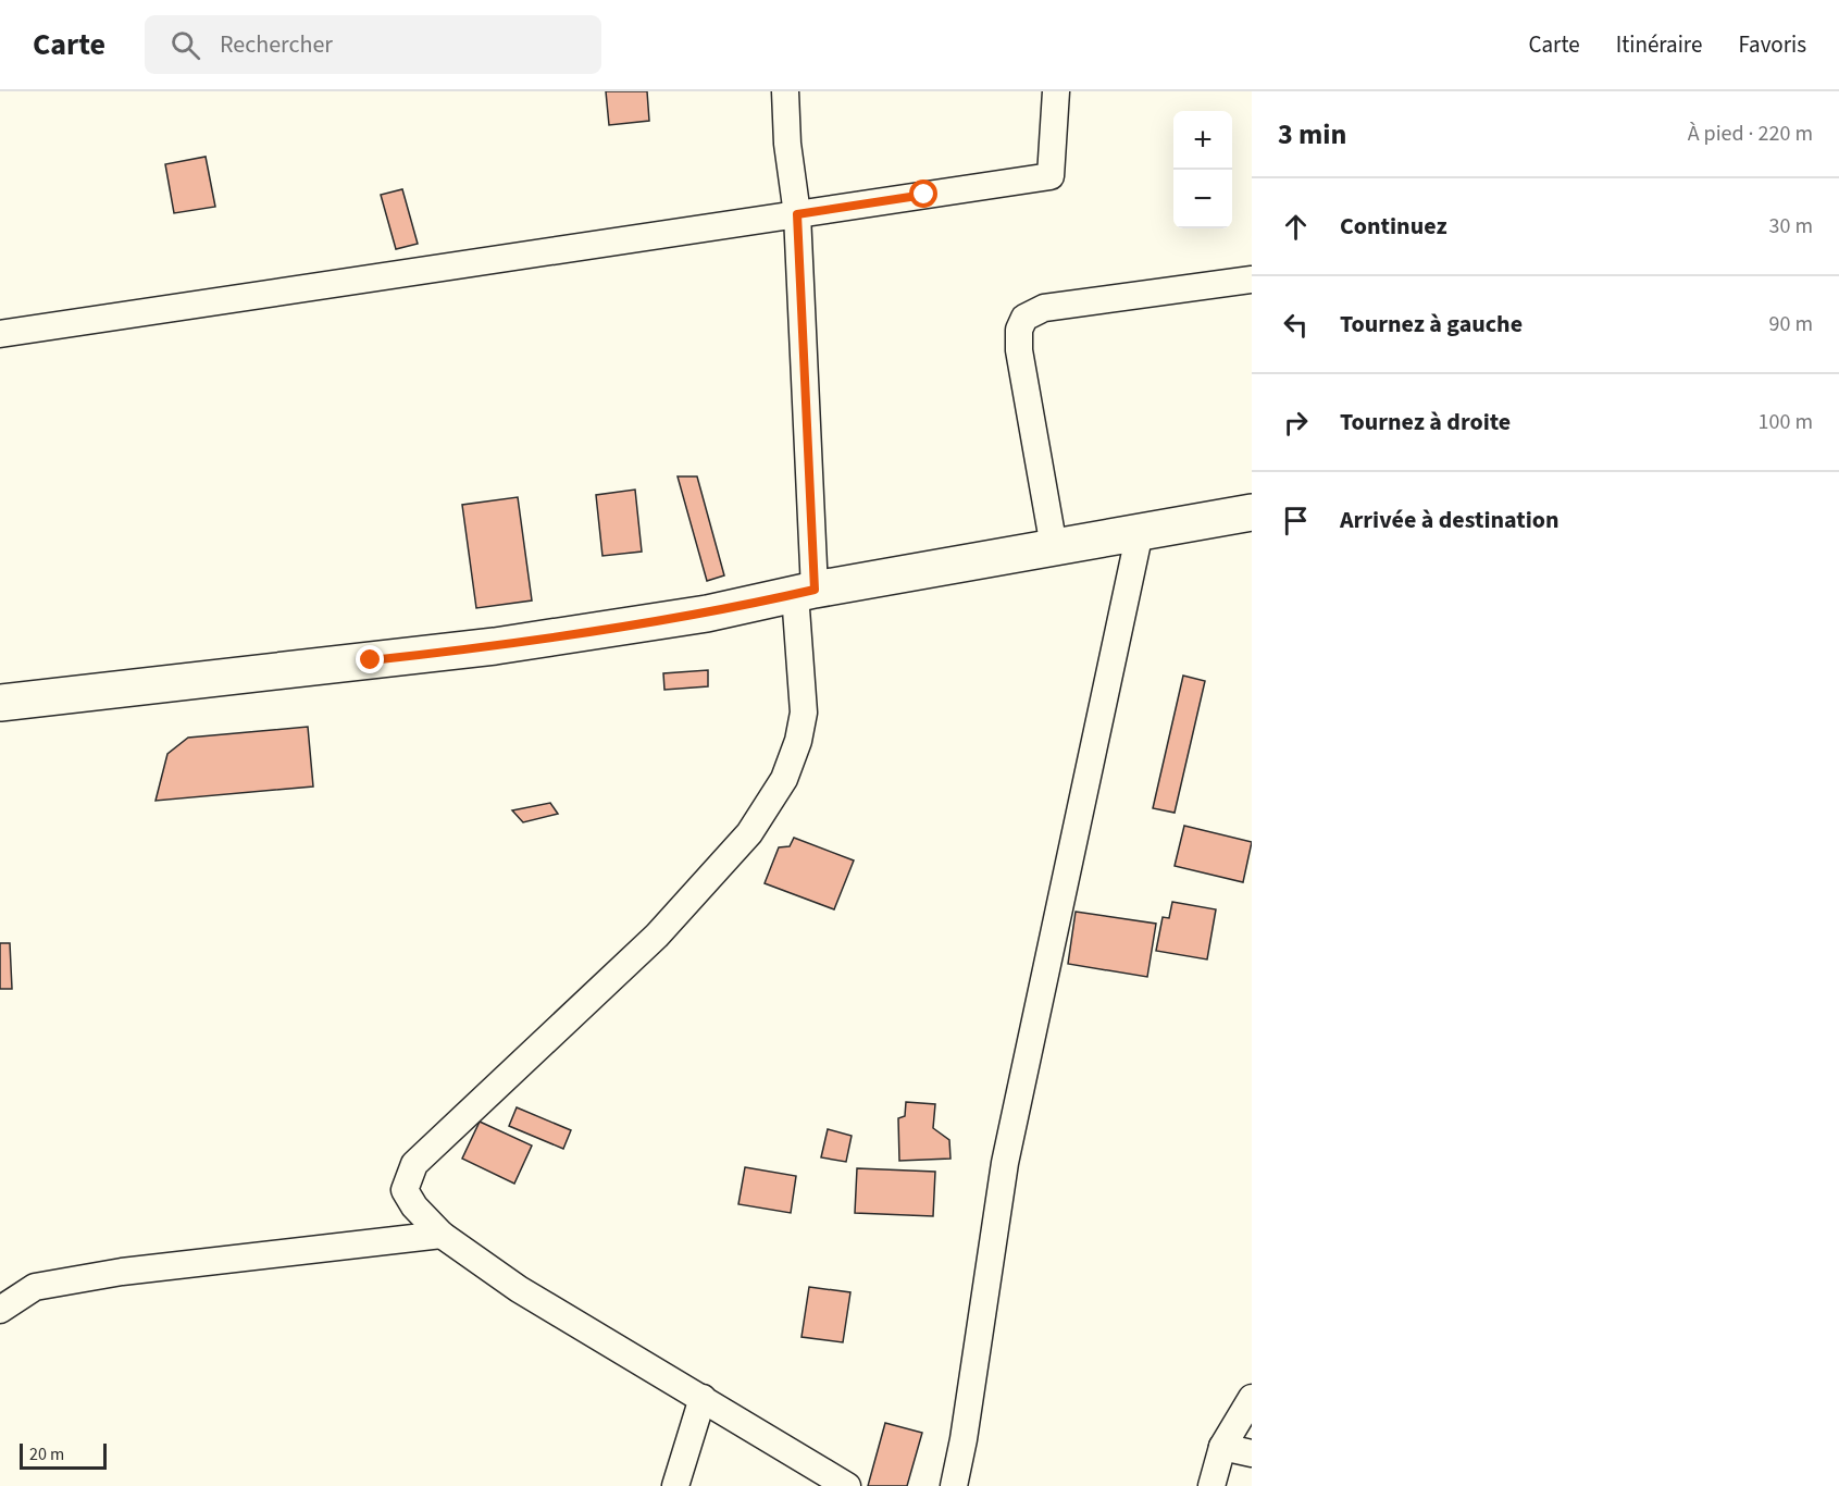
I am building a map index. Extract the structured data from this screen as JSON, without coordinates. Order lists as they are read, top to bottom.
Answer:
{
  "scale_bar": "20 m",
  "page": {
    "header": "Carte",
    "search": "Rechercher",
    "nav": ["Carte", "Itinéraire", "Favoris"],
    "heading": ["3 min", "À pied · 220 m"],
    "map_buttons": ["+", "−"],
    "list": [
      ["Continuez", "30 m"],
      ["Tournez à gauche", "90 m"],
      ["Tournez à droite", "100 m"],
      "Arrivée à destination"
    ],
    "scale": "20 m"
  }
}
